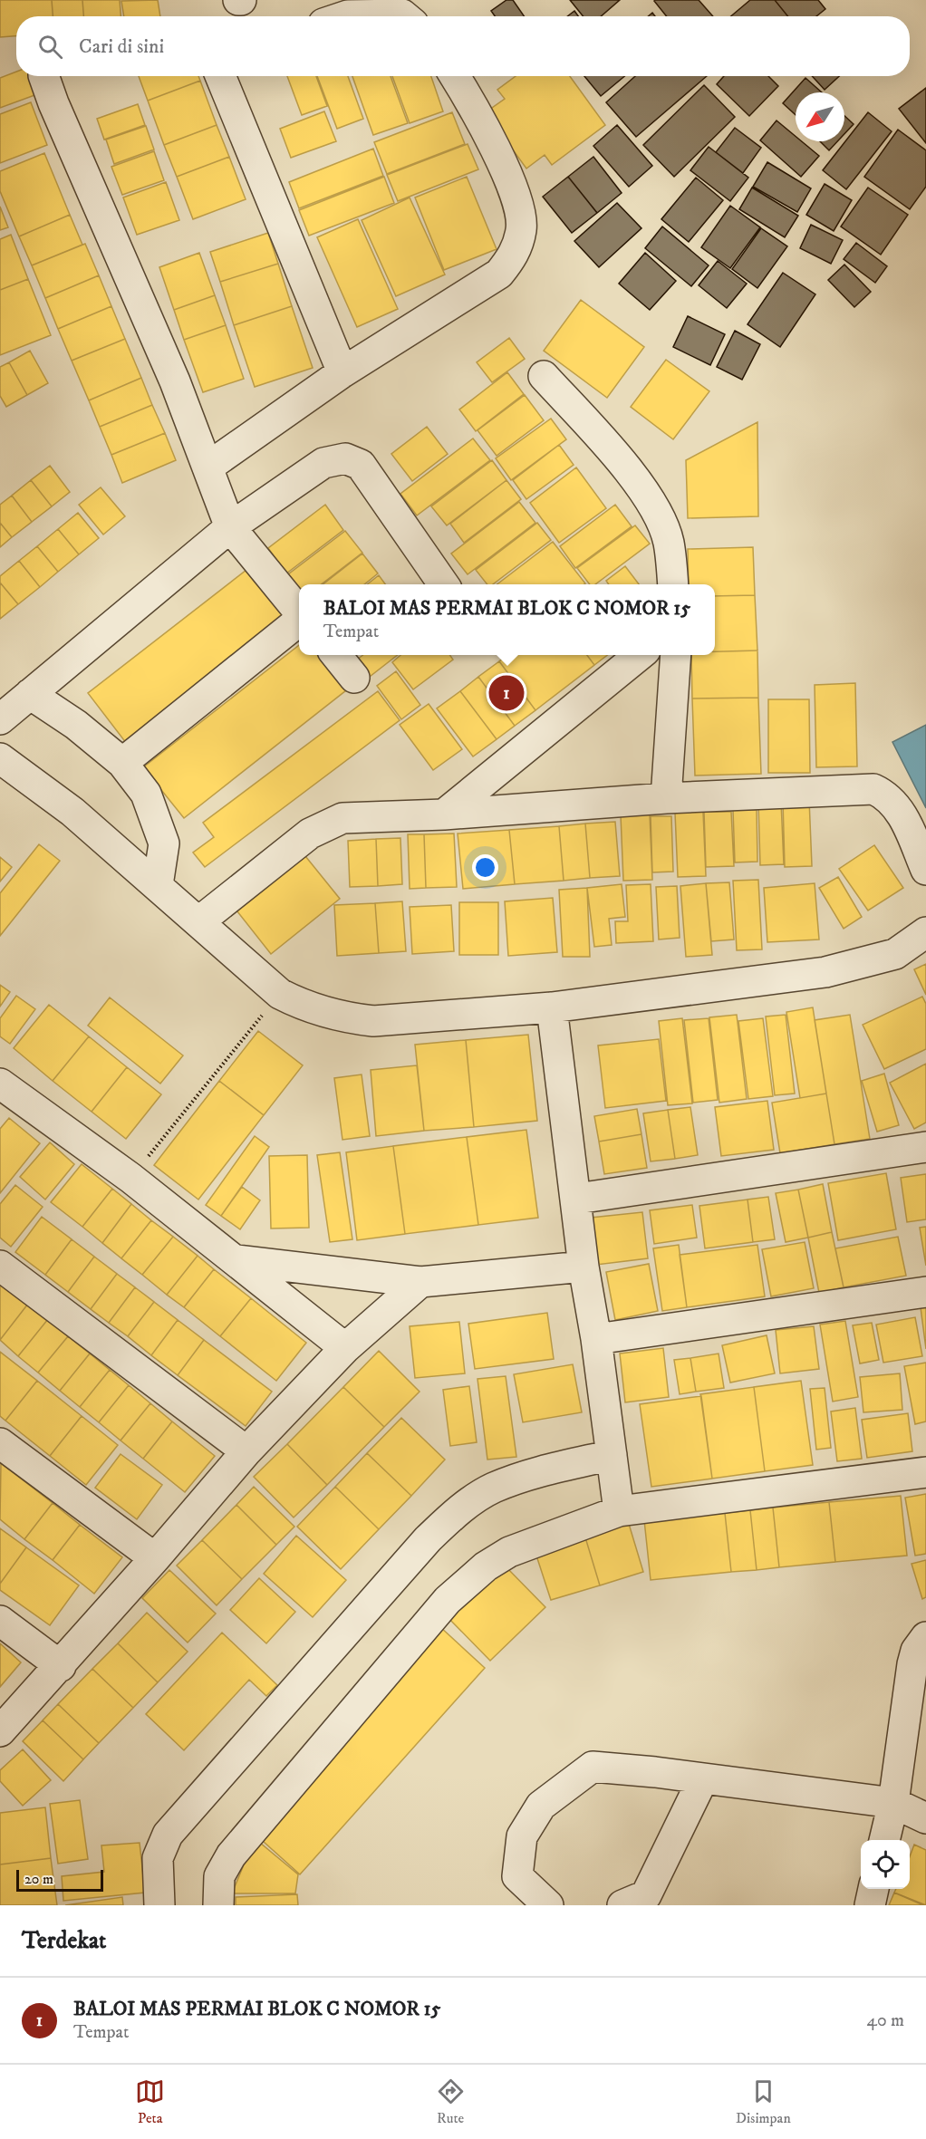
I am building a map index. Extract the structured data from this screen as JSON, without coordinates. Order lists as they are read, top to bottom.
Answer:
{
  "scale_bar": "20 m",
  "north": "bottom left",
  "page": {
    "search": "Cari di sini",
    "popup": ["BALOI MAS PERMAI BLOK C NOMOR 15", "Tempat"],
    "pins": "1",
    "scale": "20 m",
    "heading": "Terdekat",
    "list": [
      {
        "mark": "1",
        "name": "BALOI MAS PERMAI BLOK C NOMOR 15",
        "note": "Tempat",
        "value": "40 m"
      }
    ],
    "nav": ["Peta", "Rute", "Disimpan"]
  }
}
